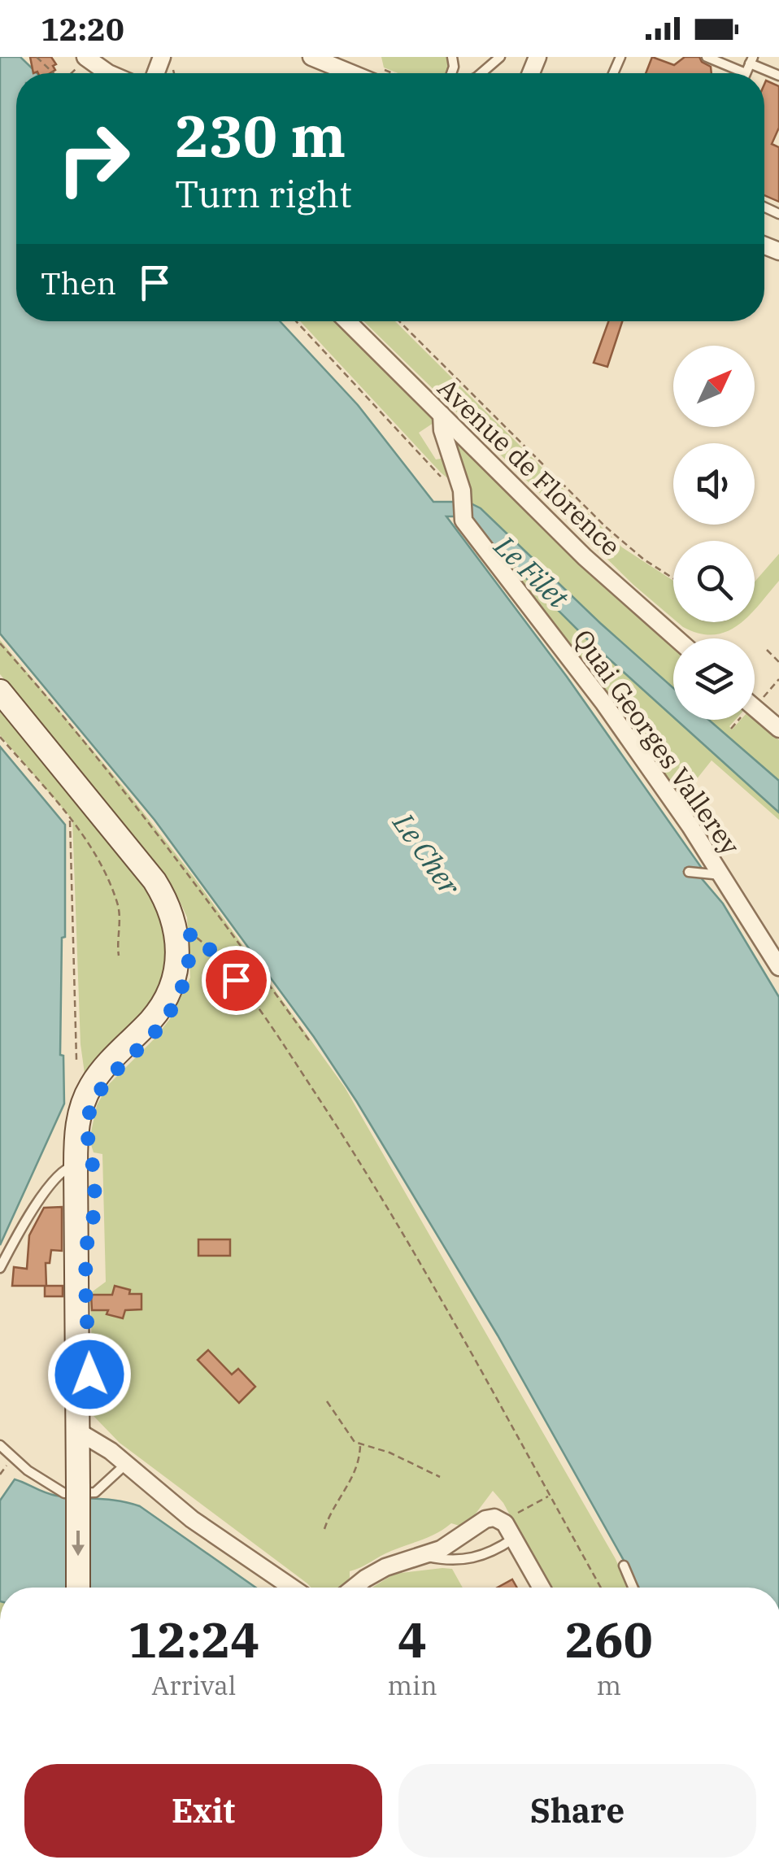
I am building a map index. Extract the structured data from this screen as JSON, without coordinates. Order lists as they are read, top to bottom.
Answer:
{
  "streets": {
    "street": ["Avenue de Florence", "Quai Georges Vallerey"]
  },
  "crossings": [
    ["Avenue de Florence", "Quai Georges Vallerey"]
  ],
  "water": ["Le Filet", "Le Cher"],
  "north": "top right",
  "page": {
    "status": "12:20",
    "turn": ["230 m", "Turn right"],
    "then": "Then",
    "eta": [
      "12:24",
      "Arrival",
      "4",
      "min",
      "260",
      "m"
    ],
    "buttons": ["Exit", "Share"]
  }
}
